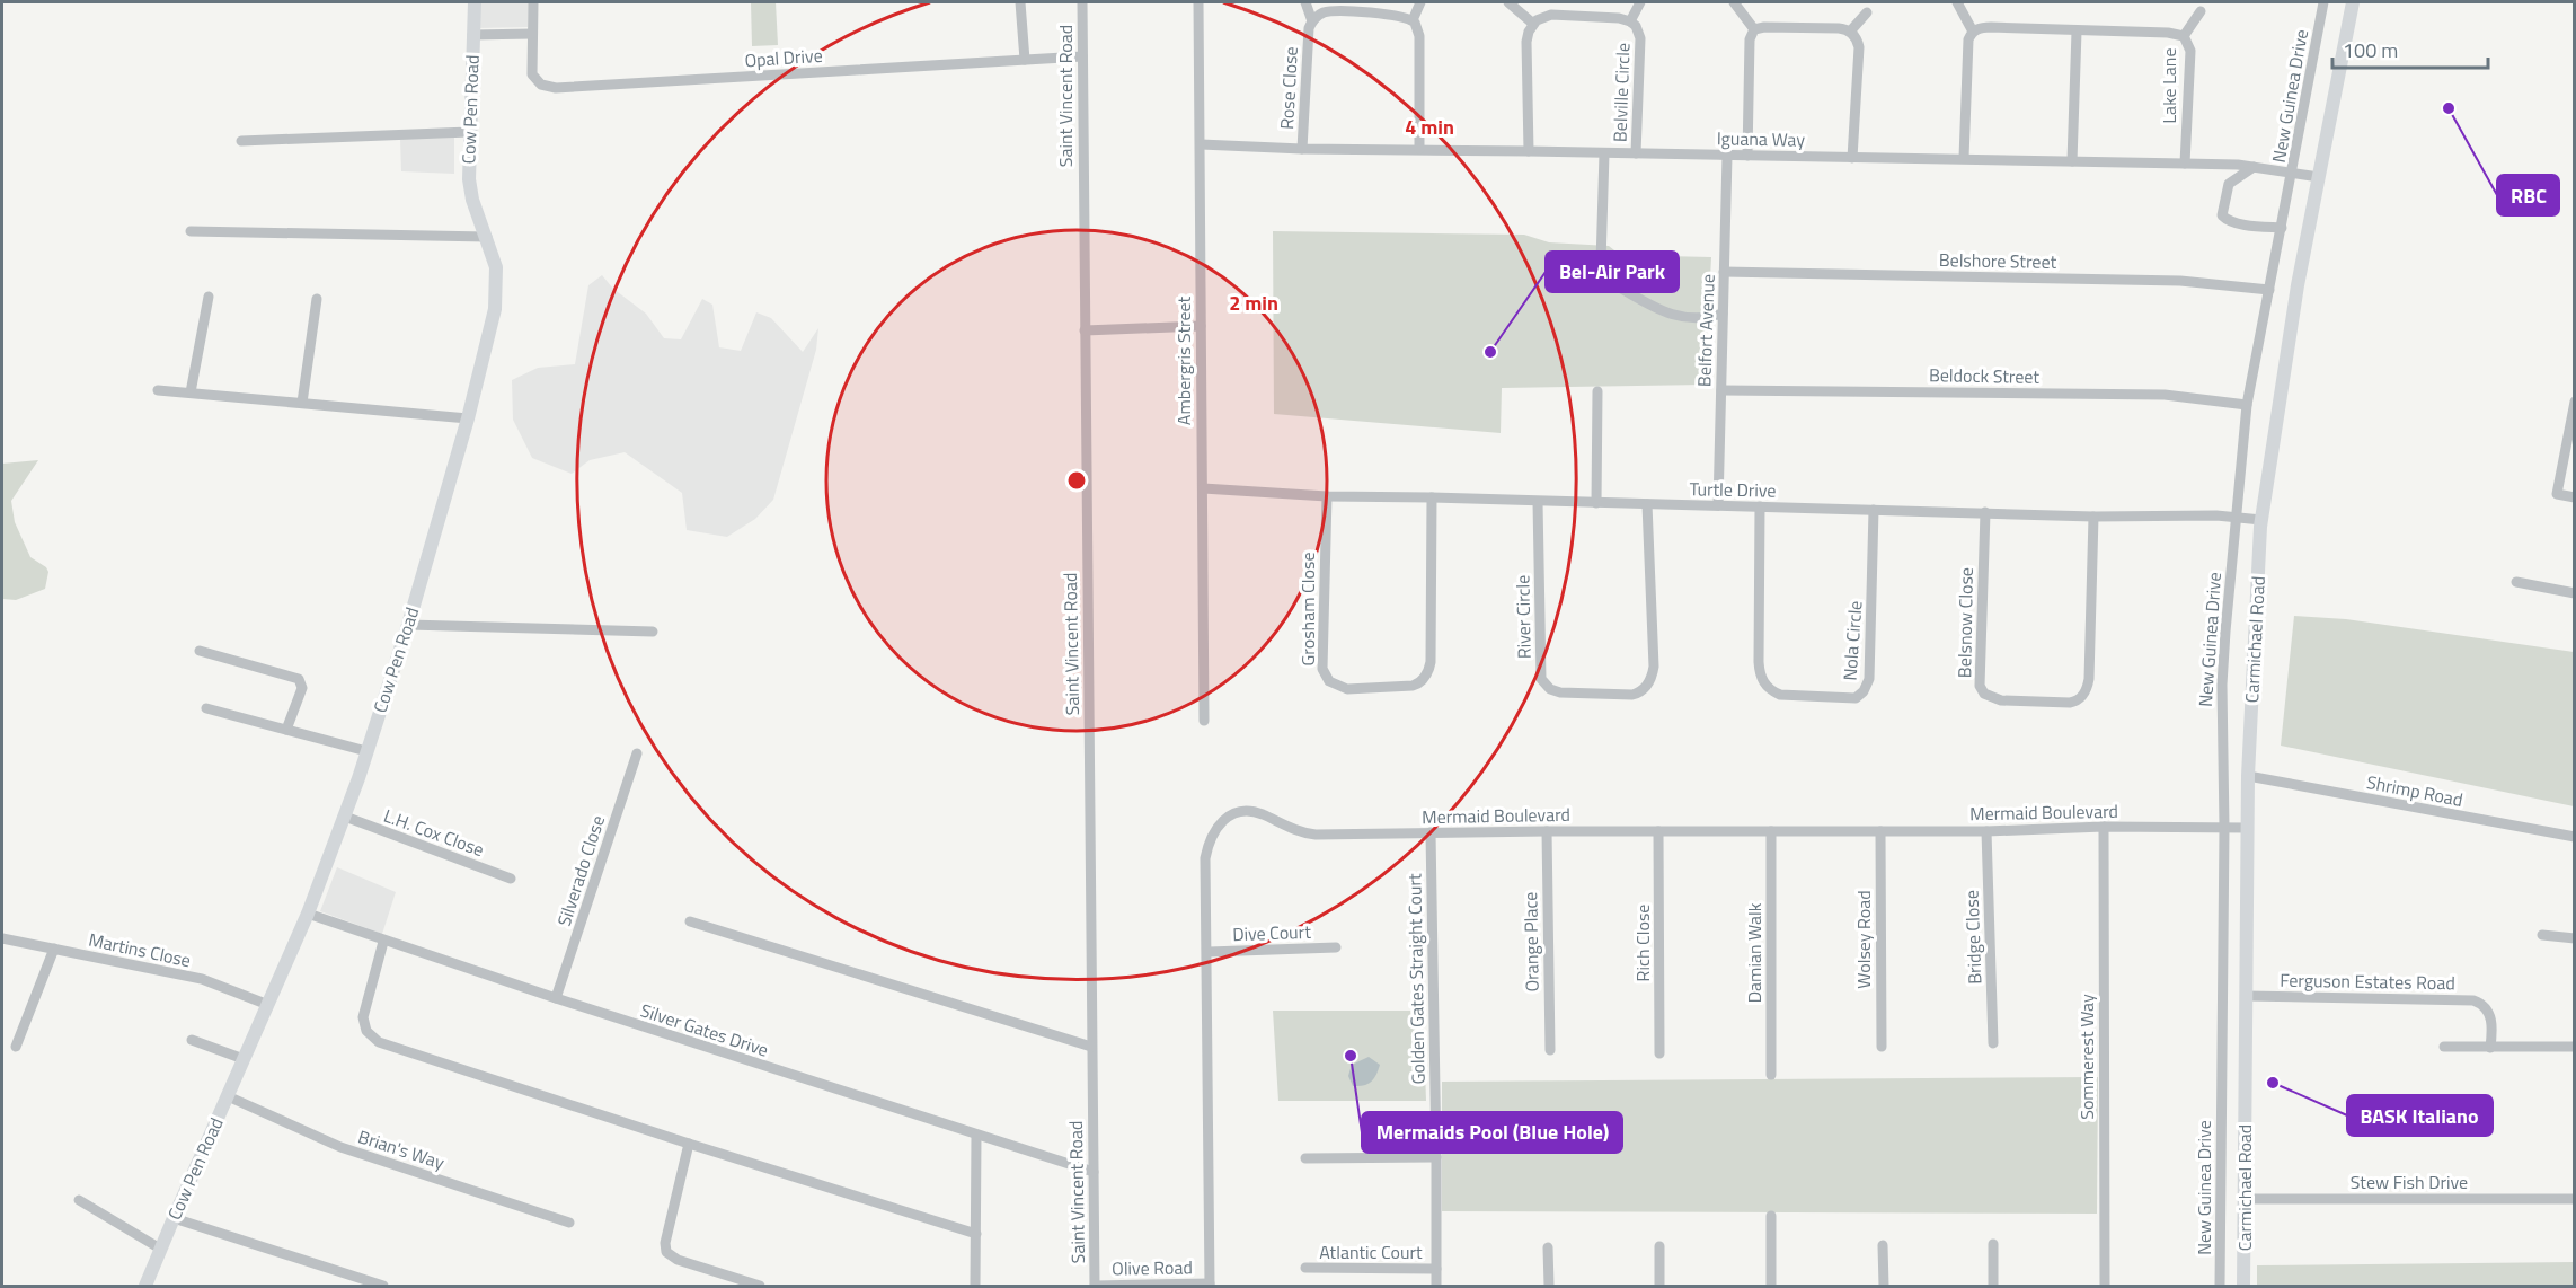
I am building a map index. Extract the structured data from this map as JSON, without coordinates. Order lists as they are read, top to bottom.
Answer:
{
  "streets": {
    "main road": ["Cow Pen Road", "Carmichael Road"],
    "street": [
      "Opal Drive",
      "Lake Lane",
      "Rose Close",
      "Belville Circle",
      "Saint Vincent Road",
      "New Guinea Drive",
      "Iguana Way",
      "Belshore Street",
      "Belfort Avenue",
      "Ambergris Street",
      "Beldock Street",
      "Turtle Drive",
      "Grosham Close",
      "River Circle",
      "Belsnow Close",
      "Nola Circle",
      "Shrimp Road",
      "Mermaid Boulevard",
      "L.H. Cox Close",
      "Silverado Close",
      "Dive Court",
      "Bridge Close",
      "Wolsey Road",
      "Orange Place",
      "Rich Close",
      "Martins Close",
      "Damian Walk",
      "Golden Gates Straight Court",
      "Ferguson Estates Road",
      "Silver Gates Drive",
      "Sommerest Way",
      "Brian's Way",
      "Stew Fish Drive",
      "Atlantic Court",
      "Olive Road"
    ]
  },
  "crossings": [
    ["Opal Drive", "Saint Vincent Road"],
    ["Lake Lane", "Iguana Way"],
    ["Rose Close", "Iguana Way"],
    ["Belville Circle", "Iguana Way"],
    ["Saint Vincent Road", "Silver Gates Drive"],
    ["Saint Vincent Road", "Olive Road"],
    ["New Guinea Drive", "Iguana Way"],
    ["New Guinea Drive", "Belshore Street"],
    ["New Guinea Drive", "Beldock Street"],
    ["New Guinea Drive", "Turtle Drive"],
    ["New Guinea Drive", "Mermaid Boulevard"],
    ["Cow Pen Road", "L.H. Cox Close"],
    ["Cow Pen Road", "Martins Close"],
    ["Cow Pen Road", "Silver Gates Drive"],
    ["Cow Pen Road", "Brian's Way"],
    ["Iguana Way", "Belfort Avenue"],
    ["Iguana Way", "Ambergris Street"],
    ["Iguana Way", "Carmichael Road"],
    ["Belshore Street", "Belfort Avenue"],
    ["Belfort Avenue", "Beldock Street"],
    ["Belfort Avenue", "Turtle Drive"],
    ["Ambergris Street", "Turtle Drive"],
    ["Turtle Drive", "Grosham Close"],
    ["Turtle Drive", "River Circle"],
    ["Turtle Drive", "Belsnow Close"],
    ["Turtle Drive", "Carmichael Road"],
    ["Turtle Drive", "Nola Circle"],
    ["Carmichael Road", "Shrimp Road"],
    ["Carmichael Road", "Mermaid Boulevard"],
    ["Carmichael Road", "Ferguson Estates Road"],
    ["Carmichael Road", "Stew Fish Drive"],
    ["Mermaid Boulevard", "Dive Court"],
    ["Mermaid Boulevard", "Bridge Close"],
    ["Mermaid Boulevard", "Wolsey Road"],
    ["Mermaid Boulevard", "Orange Place"],
    ["Mermaid Boulevard", "Rich Close"],
    ["Mermaid Boulevard", "Damian Walk"],
    ["Mermaid Boulevard", "Golden Gates Straight Court"],
    ["Mermaid Boulevard", "Sommerest Way"],
    ["Mermaid Boulevard", "Olive Road"],
    ["Silverado Close", "Silver Gates Drive"],
    ["Golden Gates Straight Court", "Atlantic Court"]
  ],
  "places": [
    "RBC",
    "Bel-Air Park",
    "Mermaids Pool (Blue Hole)",
    "BASK Italiano"
  ],
  "scale_bar": "100 m",
  "rings": ["4 min", "2 min"]
}
